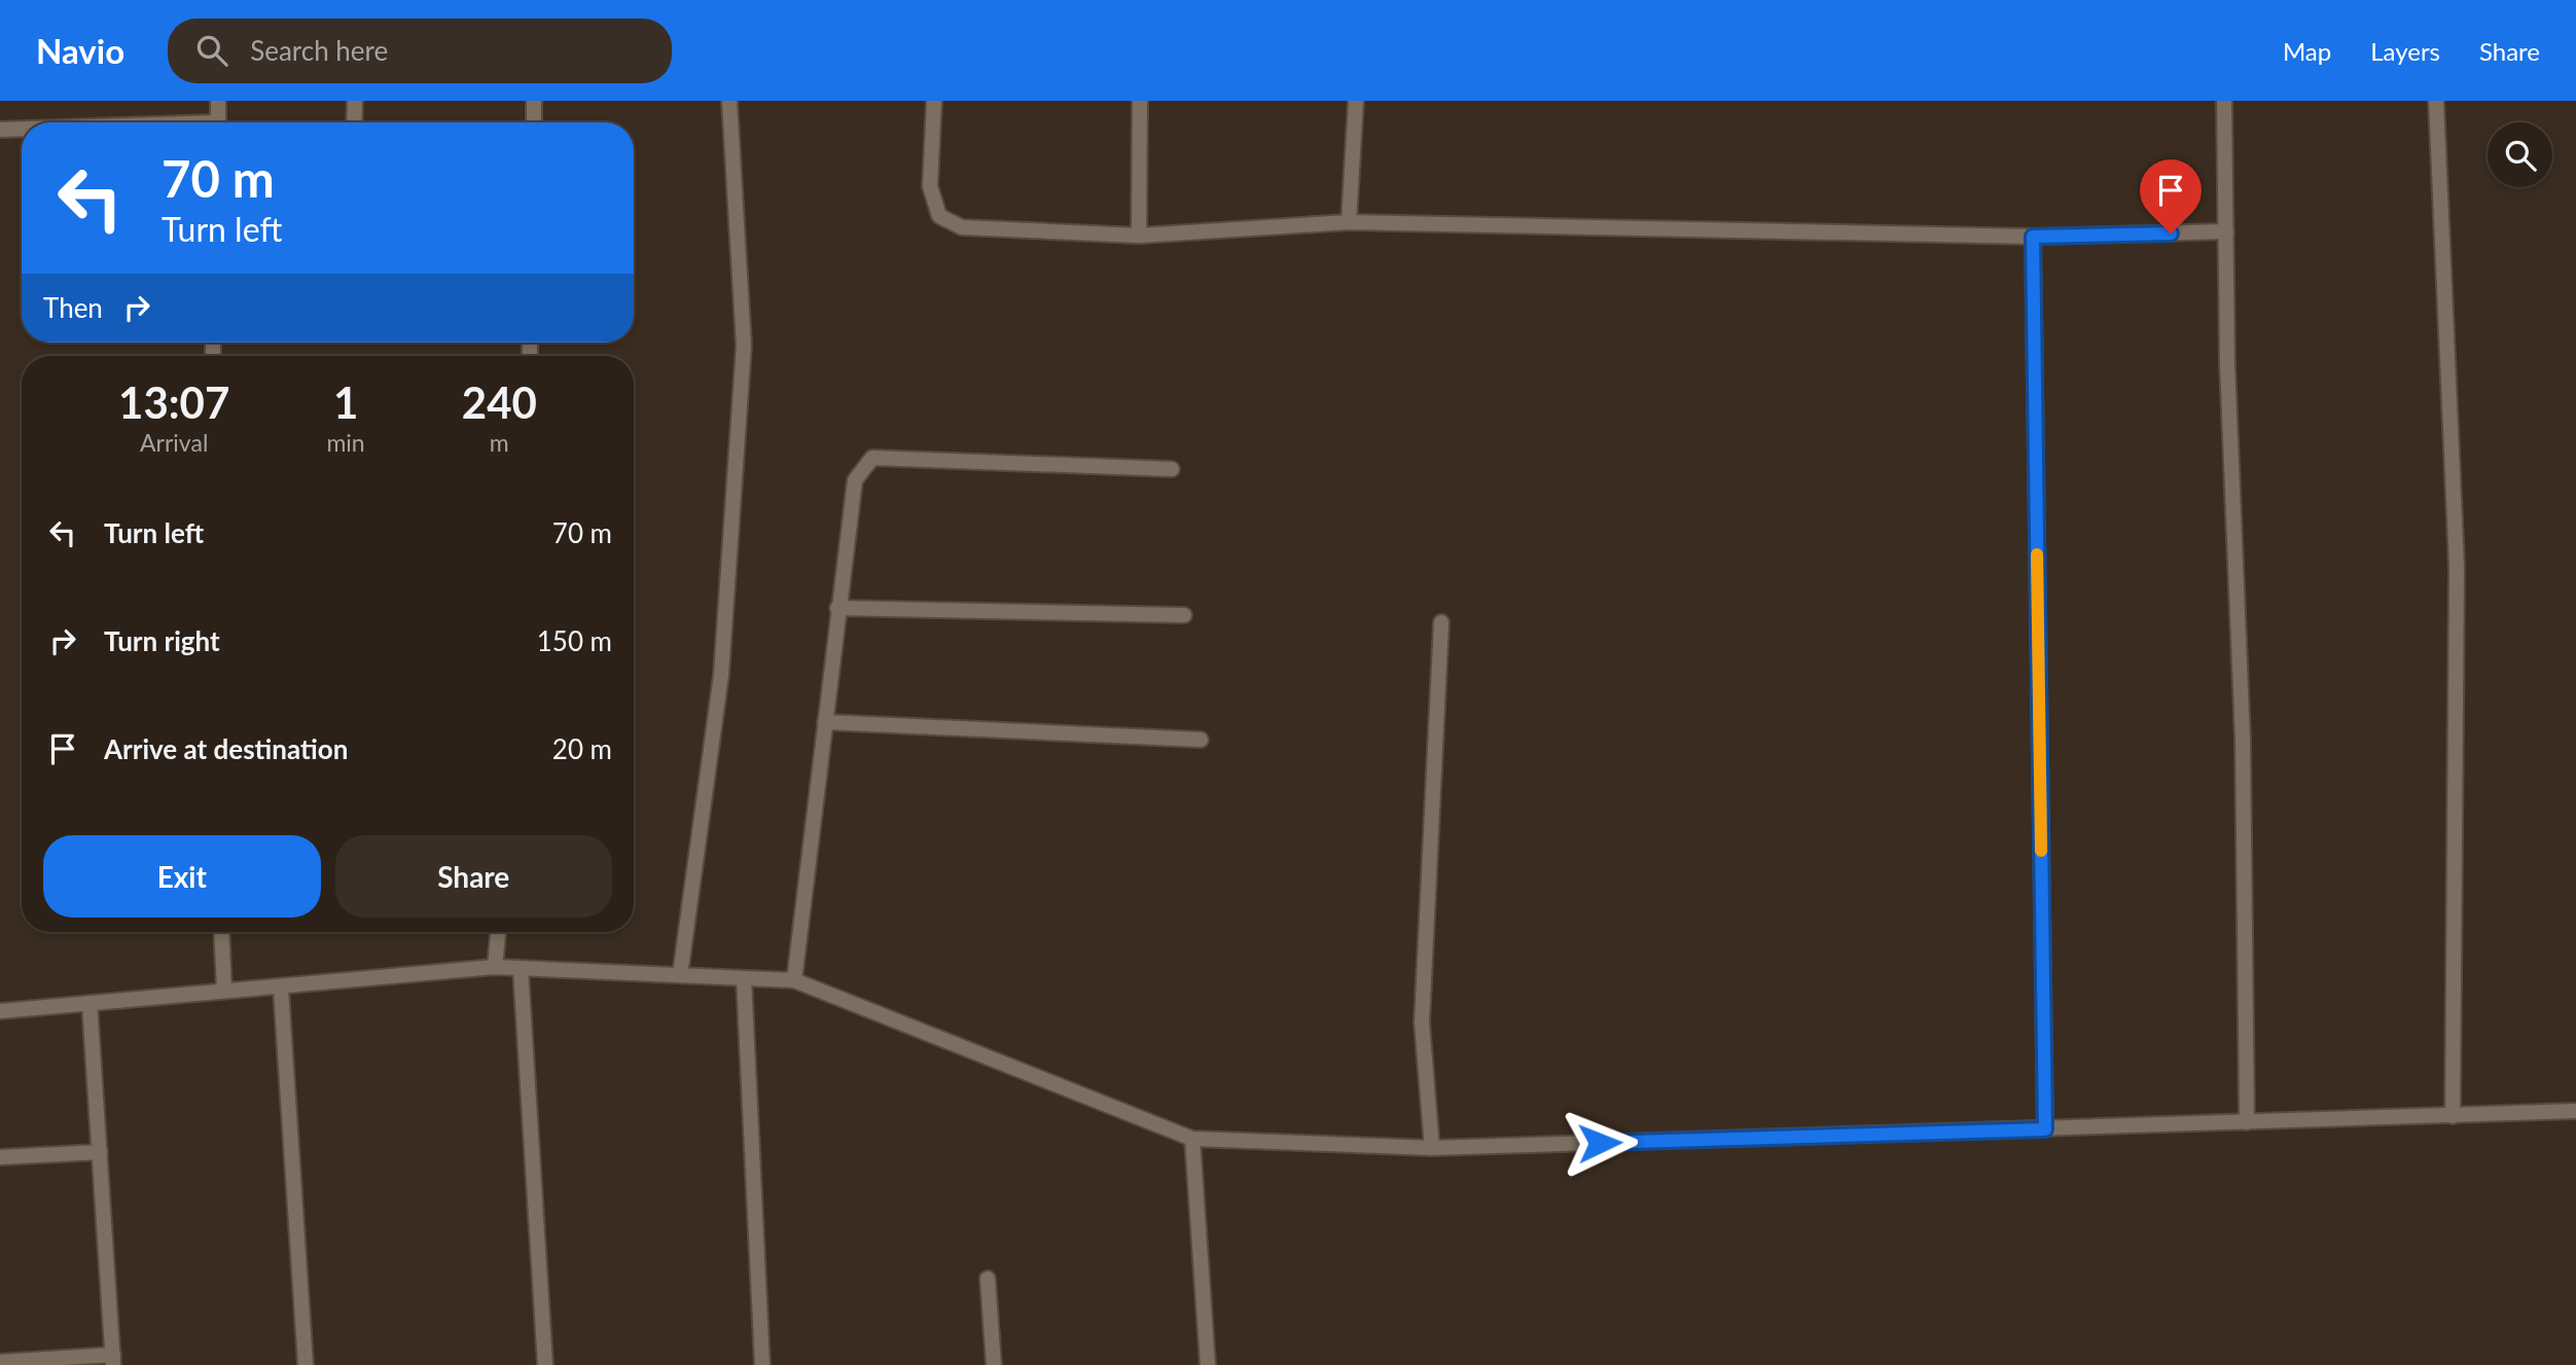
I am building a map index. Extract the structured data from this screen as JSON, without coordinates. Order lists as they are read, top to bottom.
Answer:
{
  "page": {
    "header": "Navio",
    "search": "Search here",
    "nav": ["Map", "Layers", "Share"],
    "turn": ["70 m", "Turn left"],
    "then": "Then",
    "eta": [
      "13:07",
      "Arrival",
      "1",
      "min",
      "240",
      "m"
    ],
    "list": [
      {
        "name": "Turn left",
        "value": "70 m"
      },
      {
        "name": "Turn right",
        "value": "150 m"
      },
      {
        "name": "Arrive at destination",
        "value": "20 m"
      }
    ],
    "buttons": ["Exit", "Share"]
  }
}
